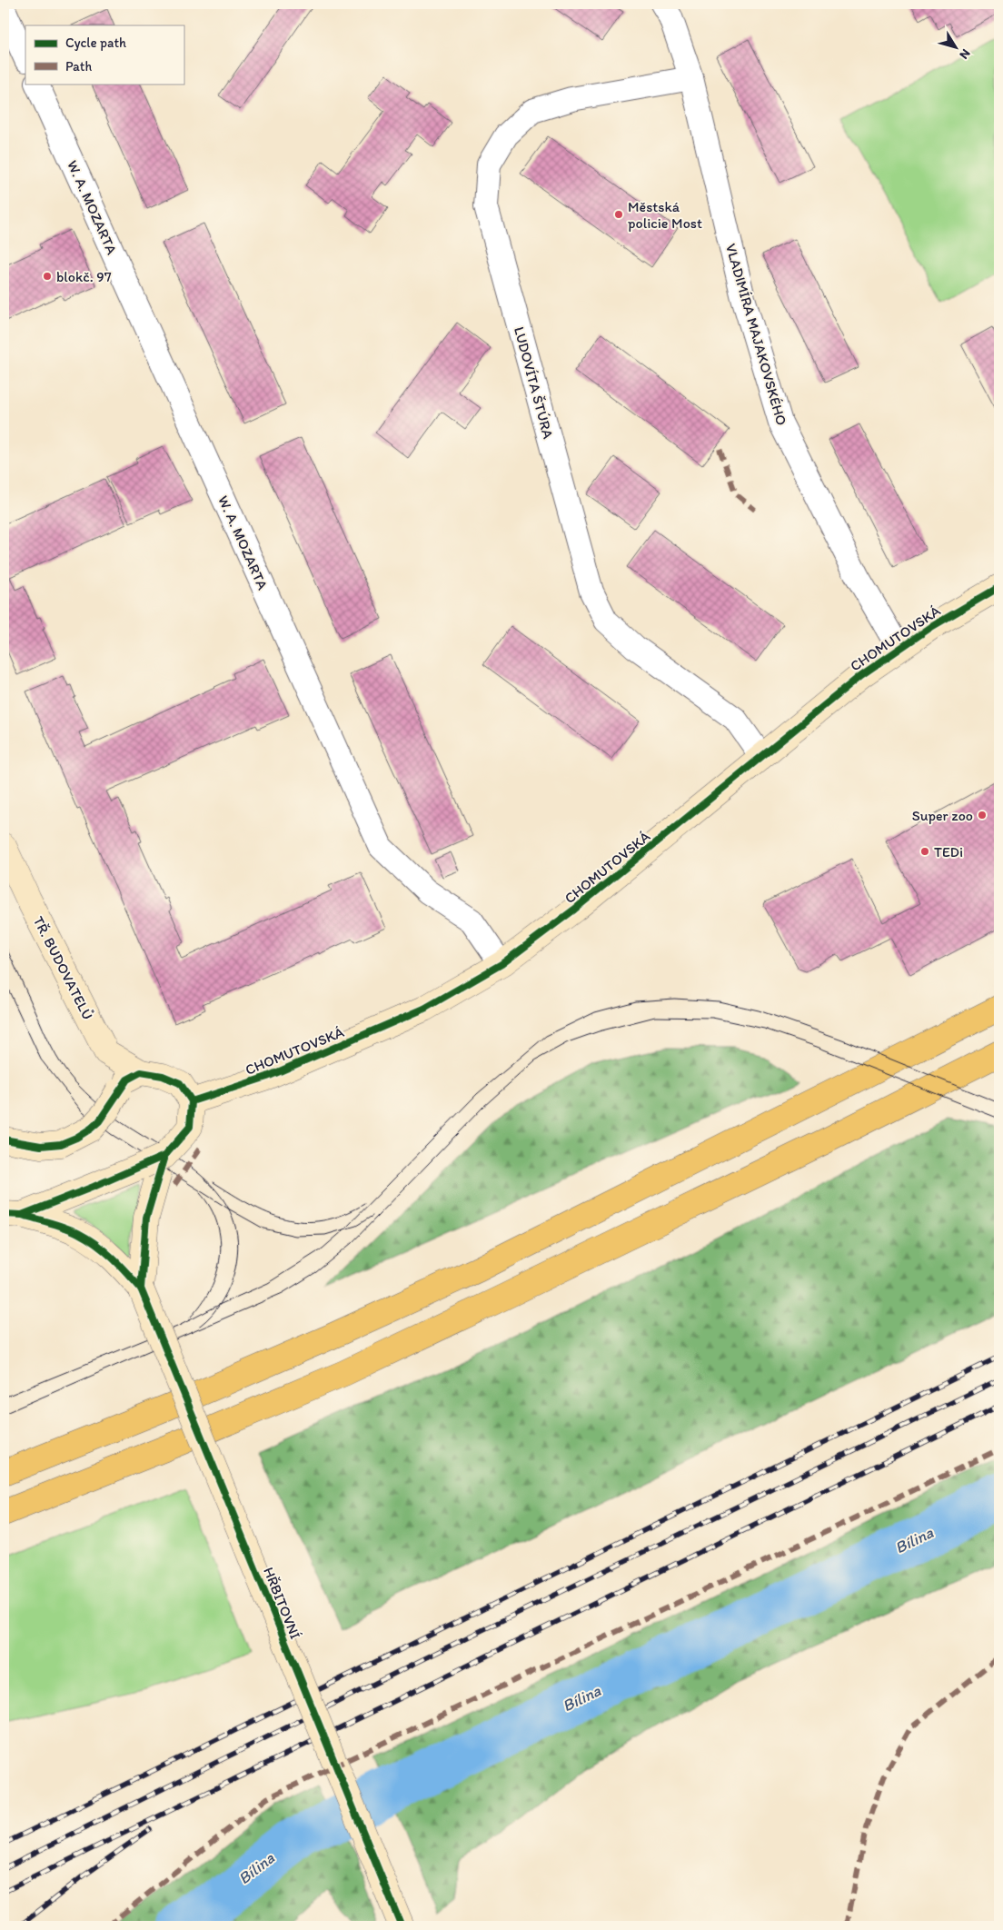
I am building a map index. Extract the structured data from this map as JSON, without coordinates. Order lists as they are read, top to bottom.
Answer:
{
  "streets": {
    "street": [
      "W. A. MOZARTA",
      "VLADIMÍRA MAJAKOVSKÉHO",
      "LUDOVÍTA ŠTÚRA",
      "CHOMUTOVSKÁ",
      "TŘ. BUDOVATELŮ",
      "HŘBITOVNÍ"
    ]
  },
  "crossings": [
    ["W. A. MOZARTA", "CHOMUTOVSKÁ"],
    ["VLADIMÍRA MAJAKOVSKÉHO", "LUDOVÍTA ŠTÚRA"],
    ["VLADIMÍRA MAJAKOVSKÉHO", "CHOMUTOVSKÁ"],
    ["LUDOVÍTA ŠTÚRA", "CHOMUTOVSKÁ"]
  ],
  "water": ["Bílina"],
  "places": [
    "Městská policie Most",
    "blokč. 97",
    "Super zoo",
    "TEDi"
  ],
  "legend": ["Cycle path", "Path"],
  "north": "bottom right"
}
